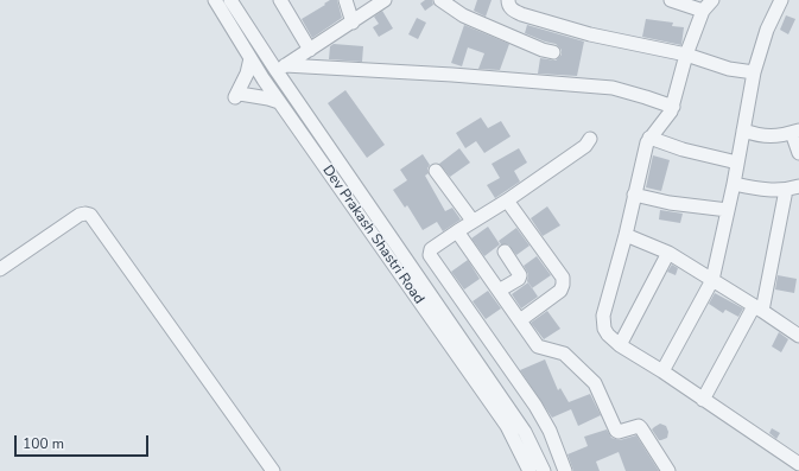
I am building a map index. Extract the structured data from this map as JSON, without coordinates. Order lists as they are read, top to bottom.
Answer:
{
  "streets": {
    "street": ["Dev Prakash Shastri Road"]
  },
  "scale_bar": "100 m"
}
